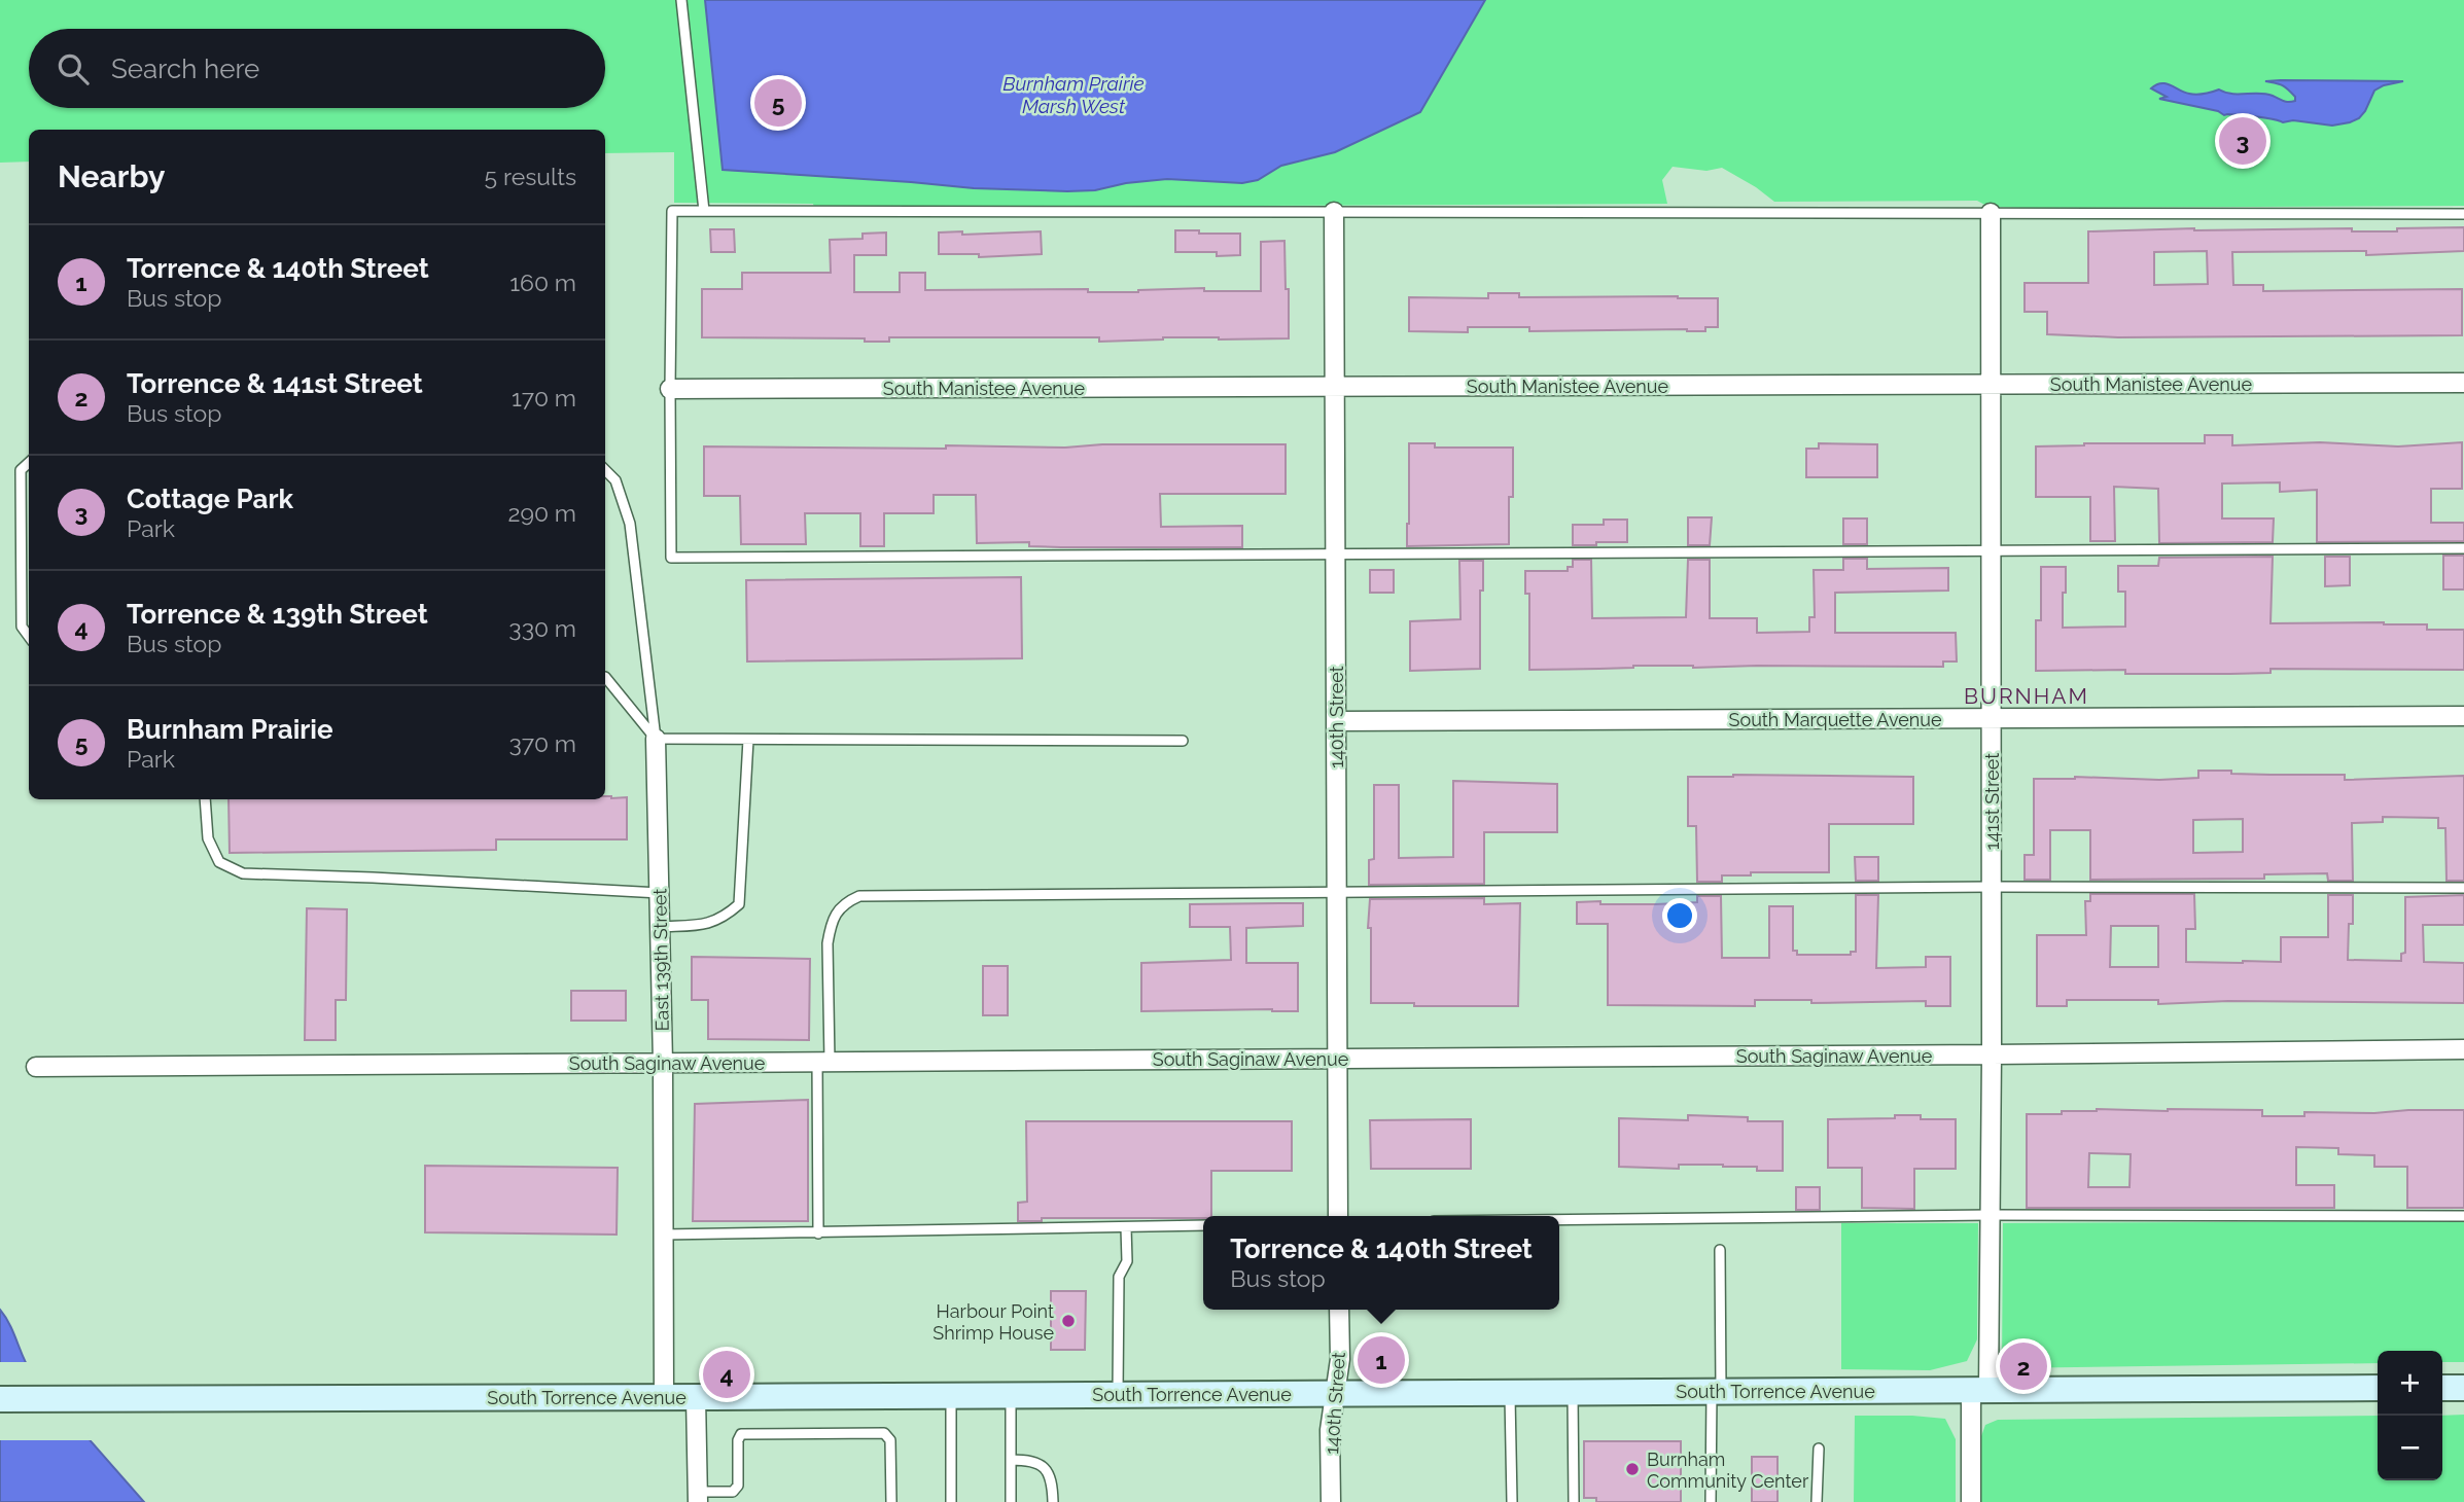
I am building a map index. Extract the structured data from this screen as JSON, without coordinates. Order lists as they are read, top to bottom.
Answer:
{
  "streets": {
    "main road": ["South Torrence Avenue"],
    "street": [
      "South Manistee Avenue",
      "140th Street",
      "South Marquette Avenue",
      "141st Street",
      "East 139th Street",
      "South Saginaw Avenue"
    ]
  },
  "crossings": [
    ["South Manistee Avenue", "140th Street"],
    ["South Manistee Avenue", "141st Street"],
    ["140th Street", "South Marquette Avenue"],
    ["140th Street", "South Saginaw Avenue"],
    ["140th Street", "South Torrence Avenue"],
    ["South Marquette Avenue", "141st Street"],
    ["141st Street", "South Saginaw Avenue"],
    ["141st Street", "South Torrence Avenue"],
    ["East 139th Street", "South Saginaw Avenue"],
    ["East 139th Street", "South Torrence Avenue"]
  ],
  "districts": ["BURNHAM"],
  "water": ["Burnham Prairie Marsh West"],
  "places": ["Harbour Point Shrimp House", "Burnham Community Center"],
  "page": {
    "search": "Search here",
    "pins": [
      "5",
      "3",
      "1",
      "2",
      "4"
    ],
    "heading": ["Nearby", "5 results"],
    "list": [
      {
        "mark": "1",
        "name": "Torrence & 140th Street",
        "note": "Bus stop",
        "value": "160 m"
      },
      {
        "mark": "2",
        "name": "Torrence & 141st Street",
        "note": "Bus stop",
        "value": "170 m"
      },
      {
        "mark": "3",
        "name": "Cottage Park",
        "note": "Park",
        "value": "290 m"
      },
      {
        "mark": "4",
        "name": "Torrence & 139th Street",
        "note": "Bus stop",
        "value": "330 m"
      },
      {
        "mark": "5",
        "name": "Burnham Prairie",
        "note": "Park",
        "value": "370 m"
      }
    ],
    "popup": ["Torrence & 140th Street", "Bus stop"],
    "map_buttons": ["+", "−"]
  }
}
